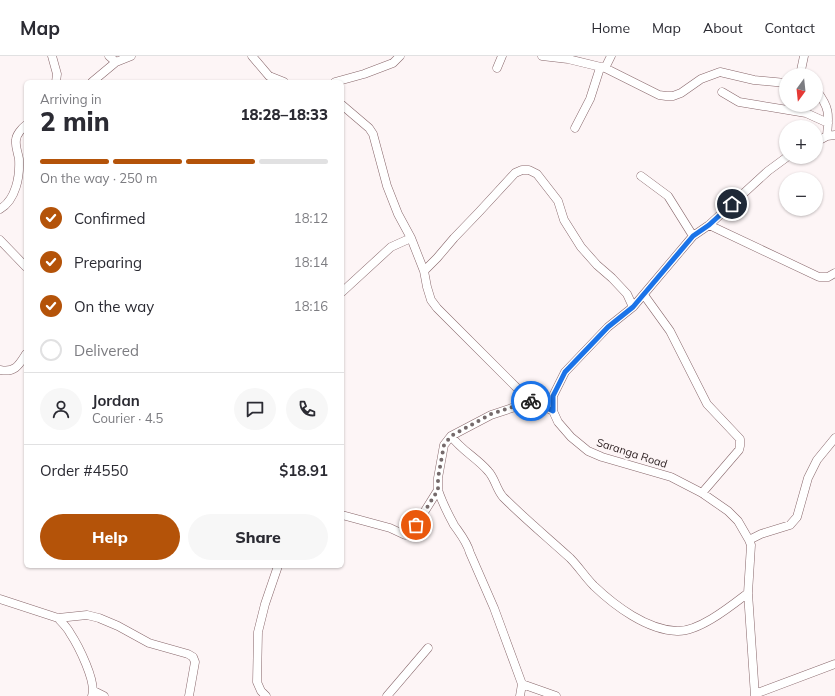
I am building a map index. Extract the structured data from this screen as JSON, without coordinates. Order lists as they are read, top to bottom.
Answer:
{
  "streets": {
    "street": ["Saranga Road"]
  },
  "north": "bottom",
  "page": {
    "header": "Map",
    "nav": [
      "Home",
      "Map",
      "About",
      "Contact"
    ],
    "map_buttons": ["+", "−"],
    "heading": ["2 min", "Arriving in", "18:28–18:33"],
    "panel": [
      "Jordan",
      "Courier · 4.5",
      "Order #4550",
      "$18.91"
    ],
    "bar": "On the way · 250 m",
    "list": [
      ["Confirmed", "18:12"],
      ["Preparing", "18:14"],
      ["On the way", "18:16"],
      "Delivered"
    ],
    "buttons": ["Help", "Share"]
  }
}
